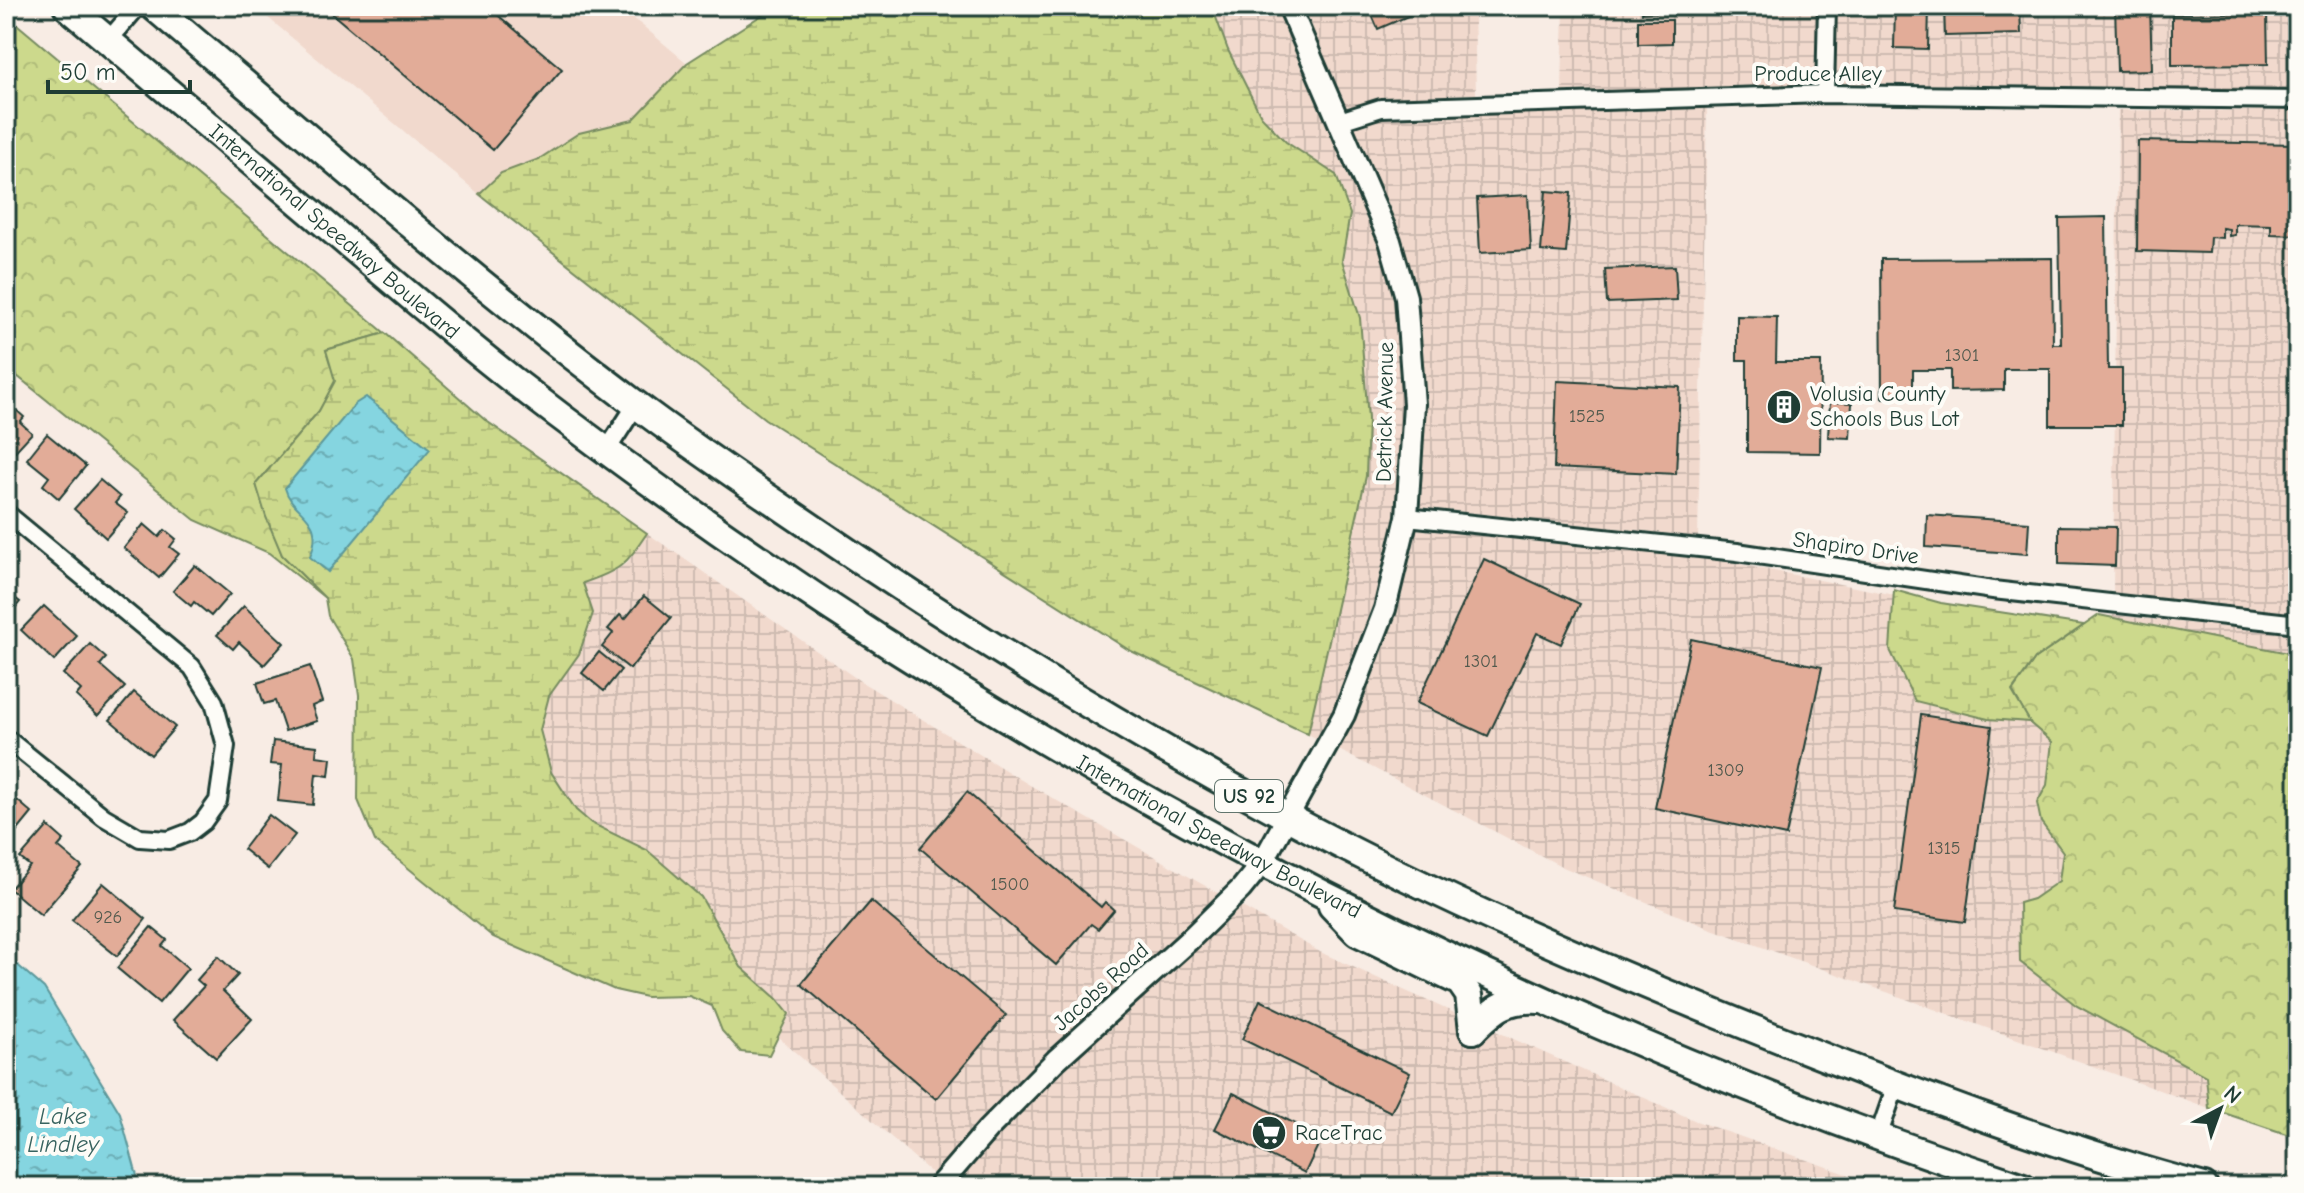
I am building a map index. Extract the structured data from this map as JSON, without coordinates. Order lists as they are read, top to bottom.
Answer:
{
  "streets": {
    "main road": ["International Speedway Boulevard", "US 92"],
    "street": [
      "Produce Alley",
      "Detrick Avenue",
      "Shapiro Drive",
      "Jacobs Road"
    ]
  },
  "crossings": [
    ["Produce Alley", "Detrick Avenue"],
    ["International Speedway Boulevard", "Jacobs Road"],
    ["Detrick Avenue", "Shapiro Drive"],
    ["Detrick Avenue", "US 92"],
    ["Detrick Avenue", "Jacobs Road"],
    ["US 92", "Jacobs Road"]
  ],
  "water": ["Lake Lindley"],
  "places": {
    "building": ["Volusia County Schools Bus Lot"],
    "supermarket": ["RaceTrac"]
  },
  "house_numbers": [
    "1301",
    "1525",
    "1301",
    "1309",
    "1315",
    "1500",
    "926"
  ],
  "scale_bar": "50 m",
  "north": "top right"
}
